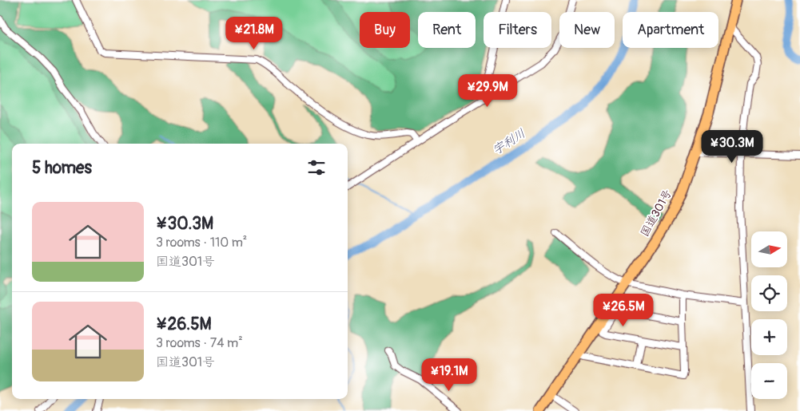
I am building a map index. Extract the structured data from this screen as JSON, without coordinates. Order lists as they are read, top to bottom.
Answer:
{
  "streets": {
    "highway": ["国道301号"]
  },
  "water": ["宇利川"],
  "north": "right",
  "page": {
    "chip": [
      "Buy",
      "Rent",
      "Filters",
      "New",
      "Apartment"
    ],
    "price": [
      "¥21.8M",
      "¥29.9M",
      "¥30.3M",
      "¥26.5M",
      "¥19.1M"
    ],
    "heading": "5 homes",
    "list": [
      {
        "name": "¥30.3M",
        "note": "3 rooms · 110 m² · 国道301号"
      },
      {
        "name": "¥26.5M",
        "note": "3 rooms · 74 m² · 国道301号"
      }
    ],
    "map_buttons": ["+", "−"]
  }
}
